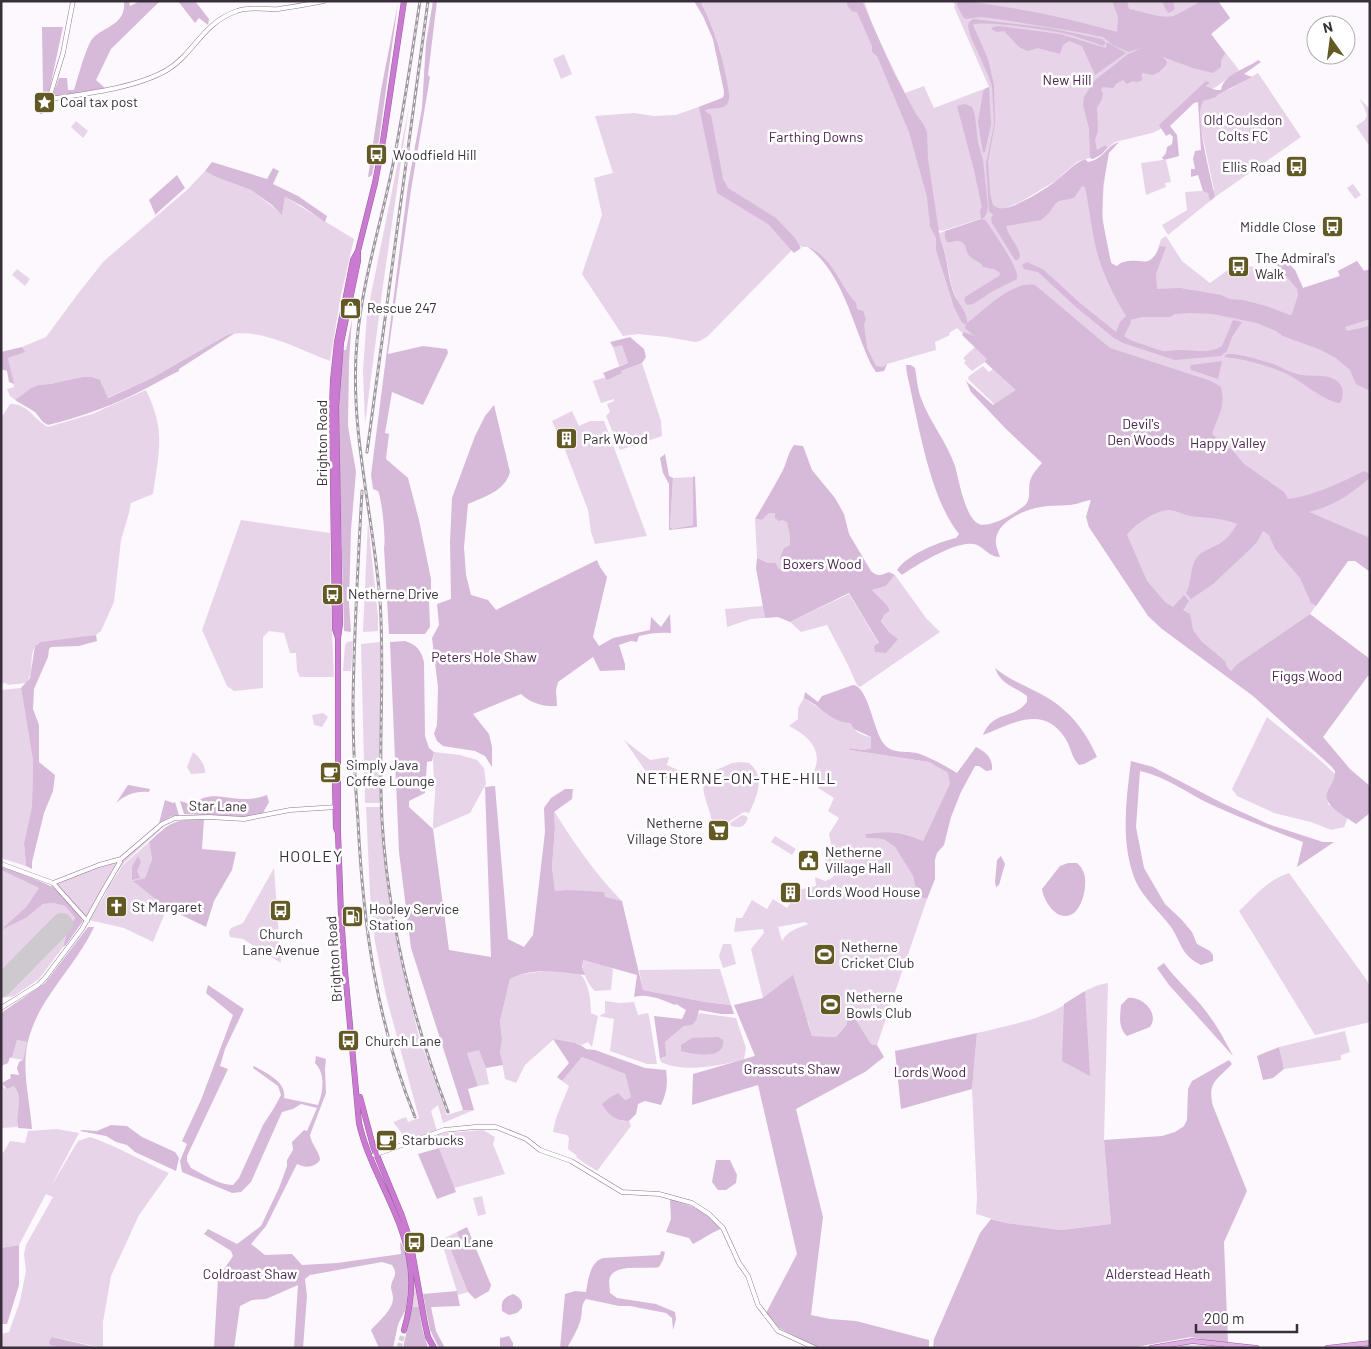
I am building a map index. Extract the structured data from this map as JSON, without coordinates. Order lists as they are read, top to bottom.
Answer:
{
  "streets": {
    "highway": ["Brighton Road"],
    "street": ["Star Lane"]
  },
  "crossings": [
    ["Brighton Road", "Star Lane"]
  ],
  "districts": ["NETHERNE-ON-THE-HILL", "HOOLEY"],
  "parks": [
    "New Hill",
    "Old Coulsdon Colts FC",
    "Farthing Downs",
    "Devil's Den Woods",
    "Happy Valley",
    "Boxers Wood",
    "Peters Hole Shaw",
    "Figgs Wood",
    "Grasscuts Shaw",
    "Lords Wood",
    "Coldroast Shaw",
    "Alderstead Heath"
  ],
  "places": {
    "place": ["Coal tax post"],
    "bus stop": [
      "Woodfield Hill",
      "Ellis Road",
      "Middle Close",
      "The Admiral's Walk",
      "Netherne Drive",
      "Church Lane Avenue",
      "Church Lane",
      "Dean Lane"
    ],
    "shop": ["Rescue 247"],
    "building": ["Park Wood", "Lords Wood House"],
    "cafe": ["Simply Java Coffee Lounge", "Starbucks"],
    "supermarket": ["Netherne Village Store"],
    "public building": ["Netherne Village Hall"],
    "church": ["St Margaret"],
    "fuel station": ["Hooley Service Station"],
    "sports": ["Netherne Cricket Club", "Netherne Bowls Club"]
  },
  "scale_bar": "200 m",
  "north": "top"
}
